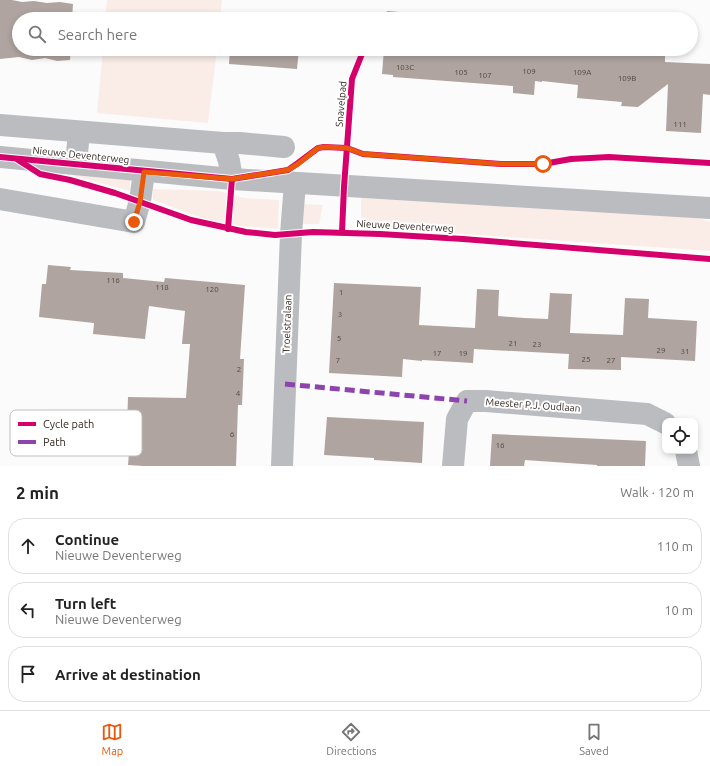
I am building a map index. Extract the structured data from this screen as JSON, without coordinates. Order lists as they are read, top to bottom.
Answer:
{
  "streets": {
    "street": ["Nieuwe Deventerweg", "Troelstralaan", "Meester P.J. Oudlaan"],
    "cycle path": ["Snavelpad"]
  },
  "crossings": [
    ["Nieuwe Deventerweg", "Troelstralaan"]
  ],
  "house_numbers": [
    "103C",
    "109",
    "105",
    "109A",
    "107",
    "109B",
    "111",
    "116",
    "118",
    "120",
    "1",
    "3",
    "5",
    "21",
    "23",
    "29",
    "31",
    "17",
    "19",
    "25",
    "7",
    "27",
    "2",
    "4",
    "6",
    "16"
  ],
  "legend": ["Cycle path", "Path"],
  "page": {
    "search": "Search here",
    "heading": ["2 min", "Walk · 120 m"],
    "list": [
      ["Continue", "Nieuwe Deventerweg", "110 m"],
      ["Turn left", "Nieuwe Deventerweg", "10 m"],
      "Arrive at destination"
    ],
    "nav": ["Map", "Directions", "Saved"]
  }
}
